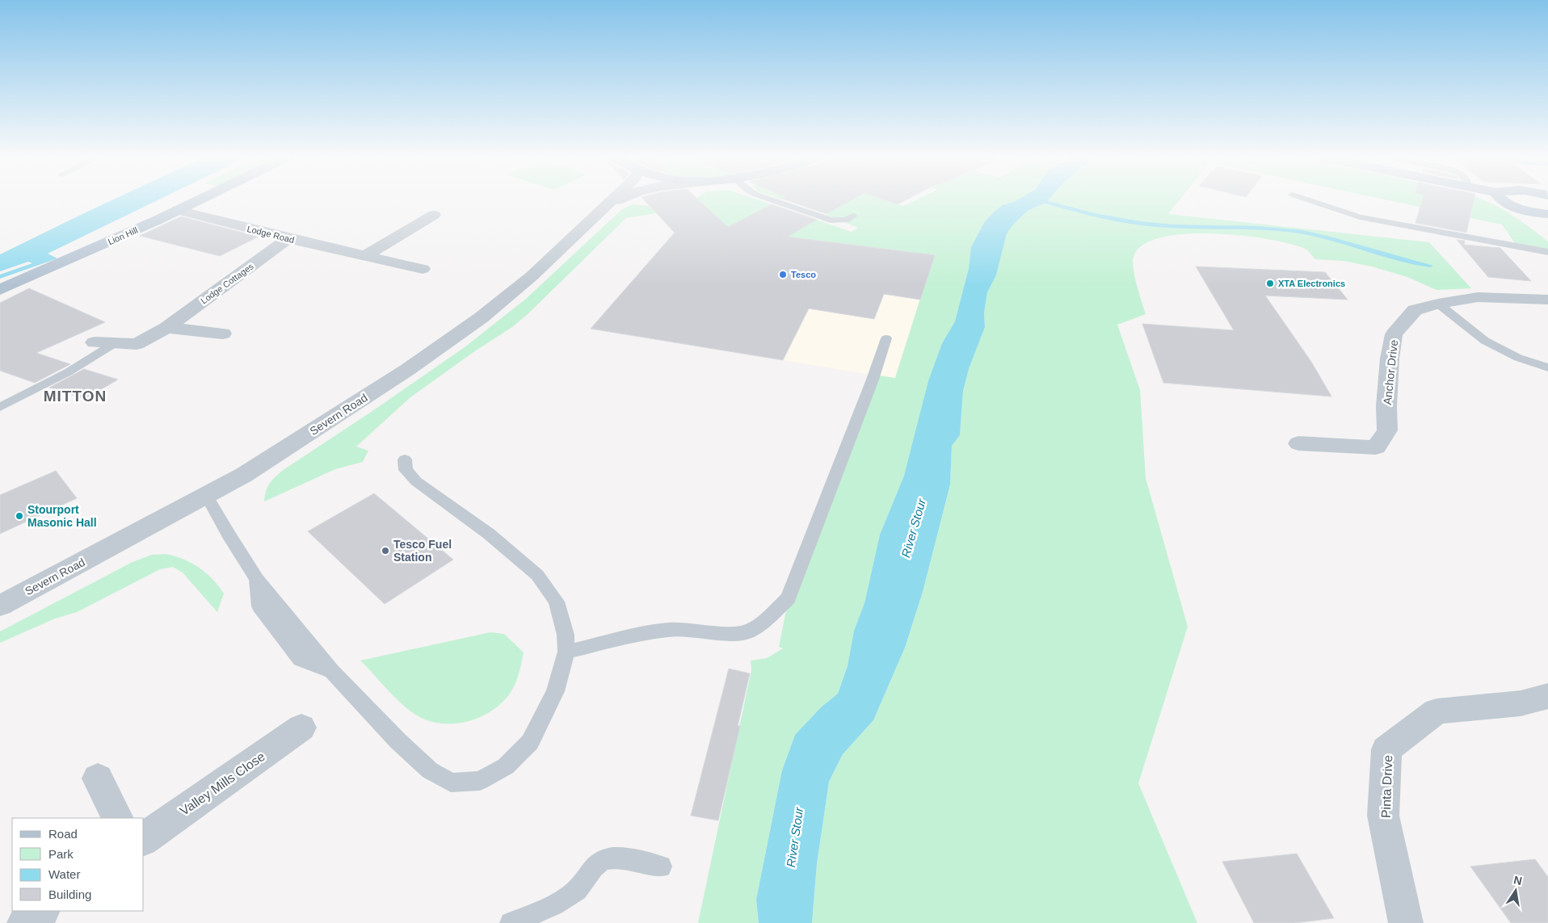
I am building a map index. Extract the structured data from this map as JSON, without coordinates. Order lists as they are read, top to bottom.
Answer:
{
  "streets": {
    "main road": ["Lion Hill"],
    "street": [
      "Lodge Road",
      "Lodge Cottages",
      "Anchor Drive",
      "Severn Road",
      "Valley Mills Close",
      "Pinta Drive"
    ]
  },
  "crossings": [
    ["Lodge Road", "Lion Hill"],
    ["Lodge Road", "Lodge Cottages"]
  ],
  "districts": ["MITTON"],
  "water": ["River Stour"],
  "places": [
    "Tesco",
    "XTA Electronics",
    "Stourport Masonic Hall",
    "Tesco Fuel Station"
  ],
  "legend": [
    "Road",
    "Park",
    "Water",
    "Building"
  ],
  "north": "top"
}
